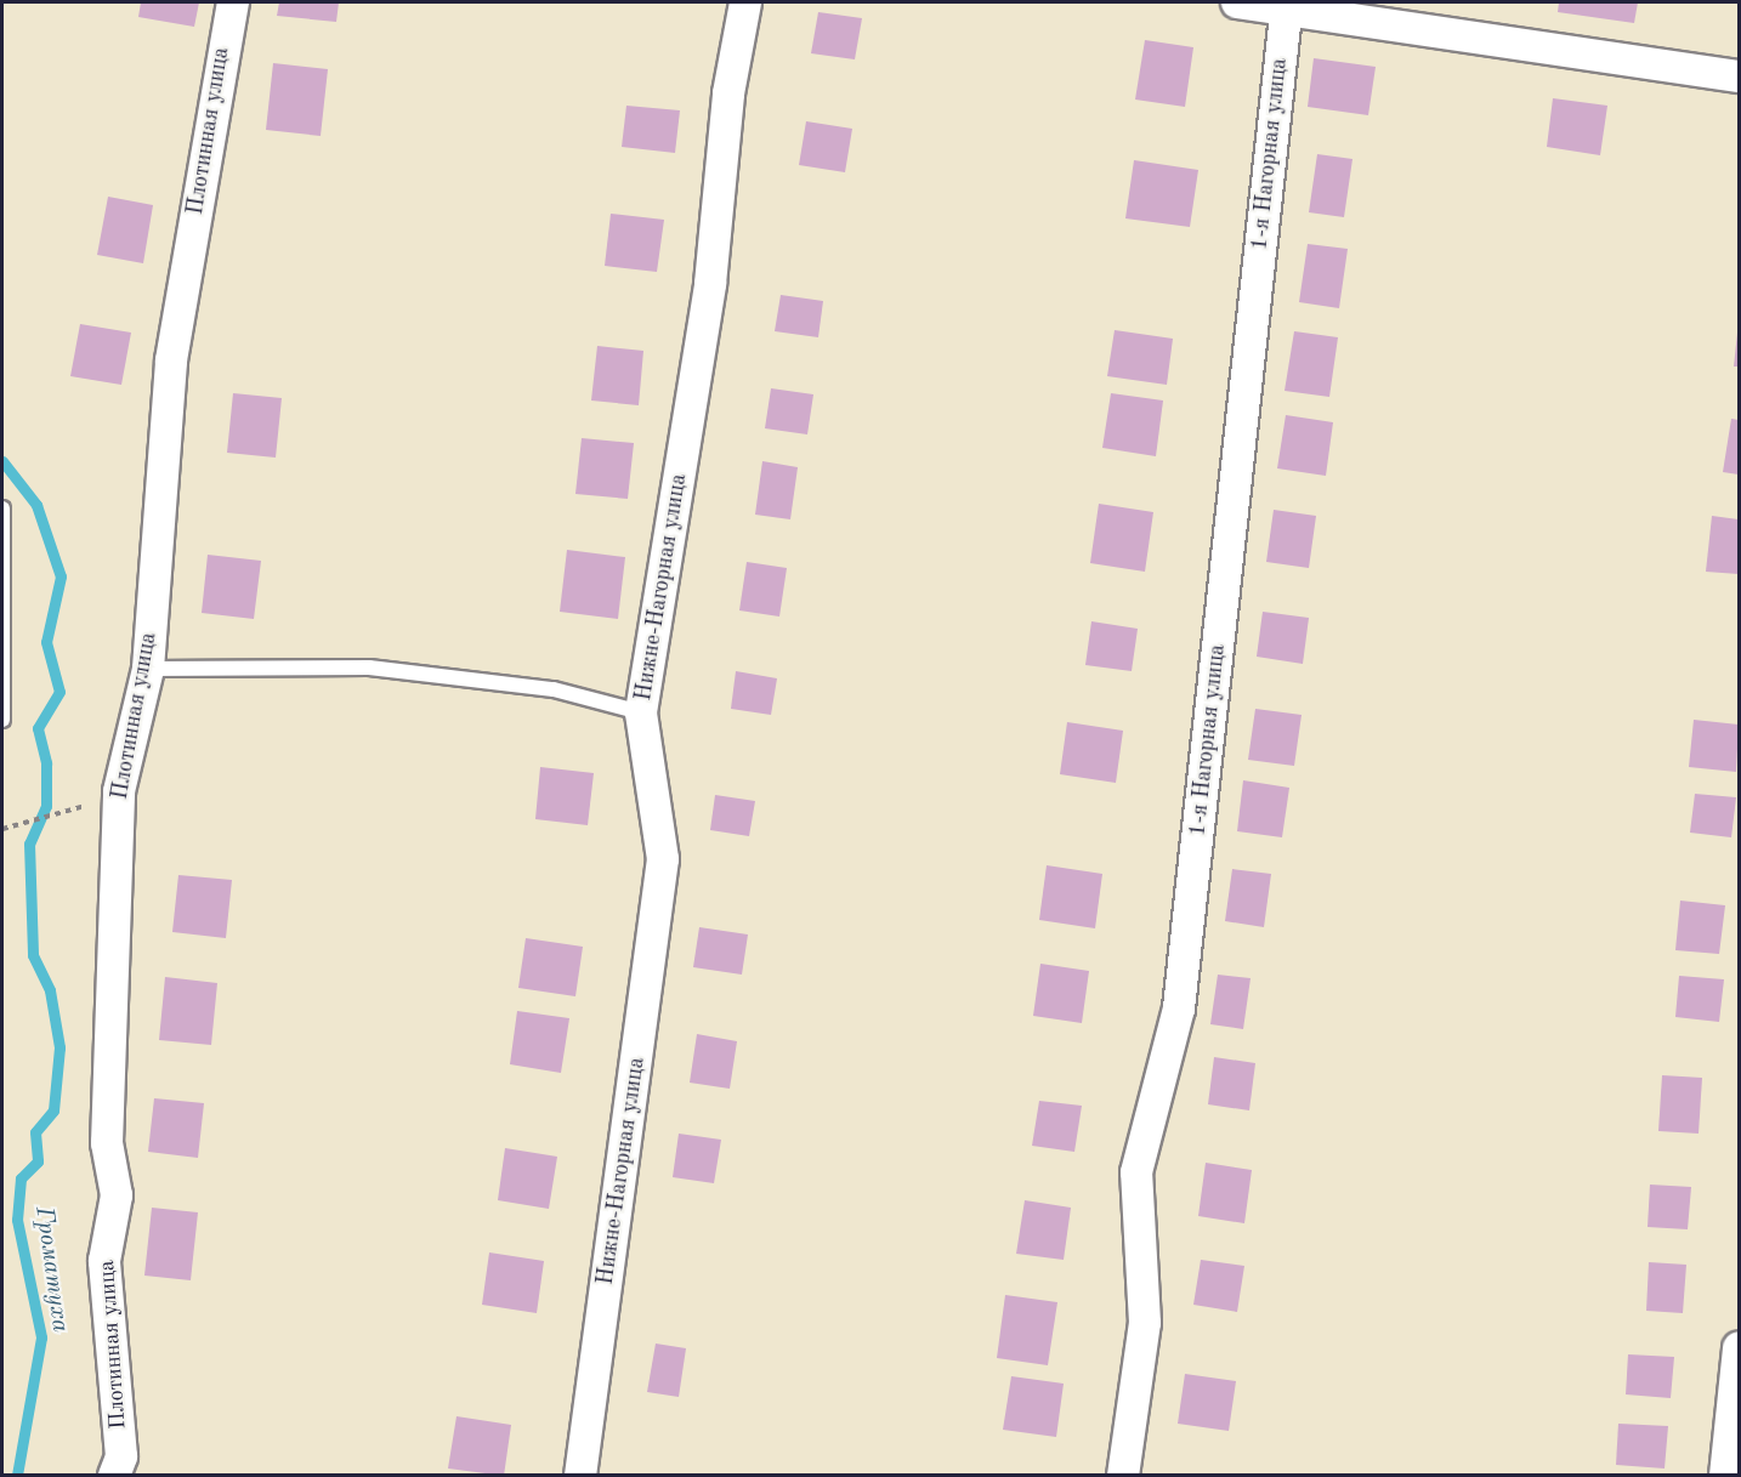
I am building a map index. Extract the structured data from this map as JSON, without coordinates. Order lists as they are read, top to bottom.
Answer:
{
  "streets": {
    "street": ["Плотинная улица", "1-я Нагорная улица", "Нижне-Нагорная улица"]
  },
  "water": ["Громатуха"]
}
